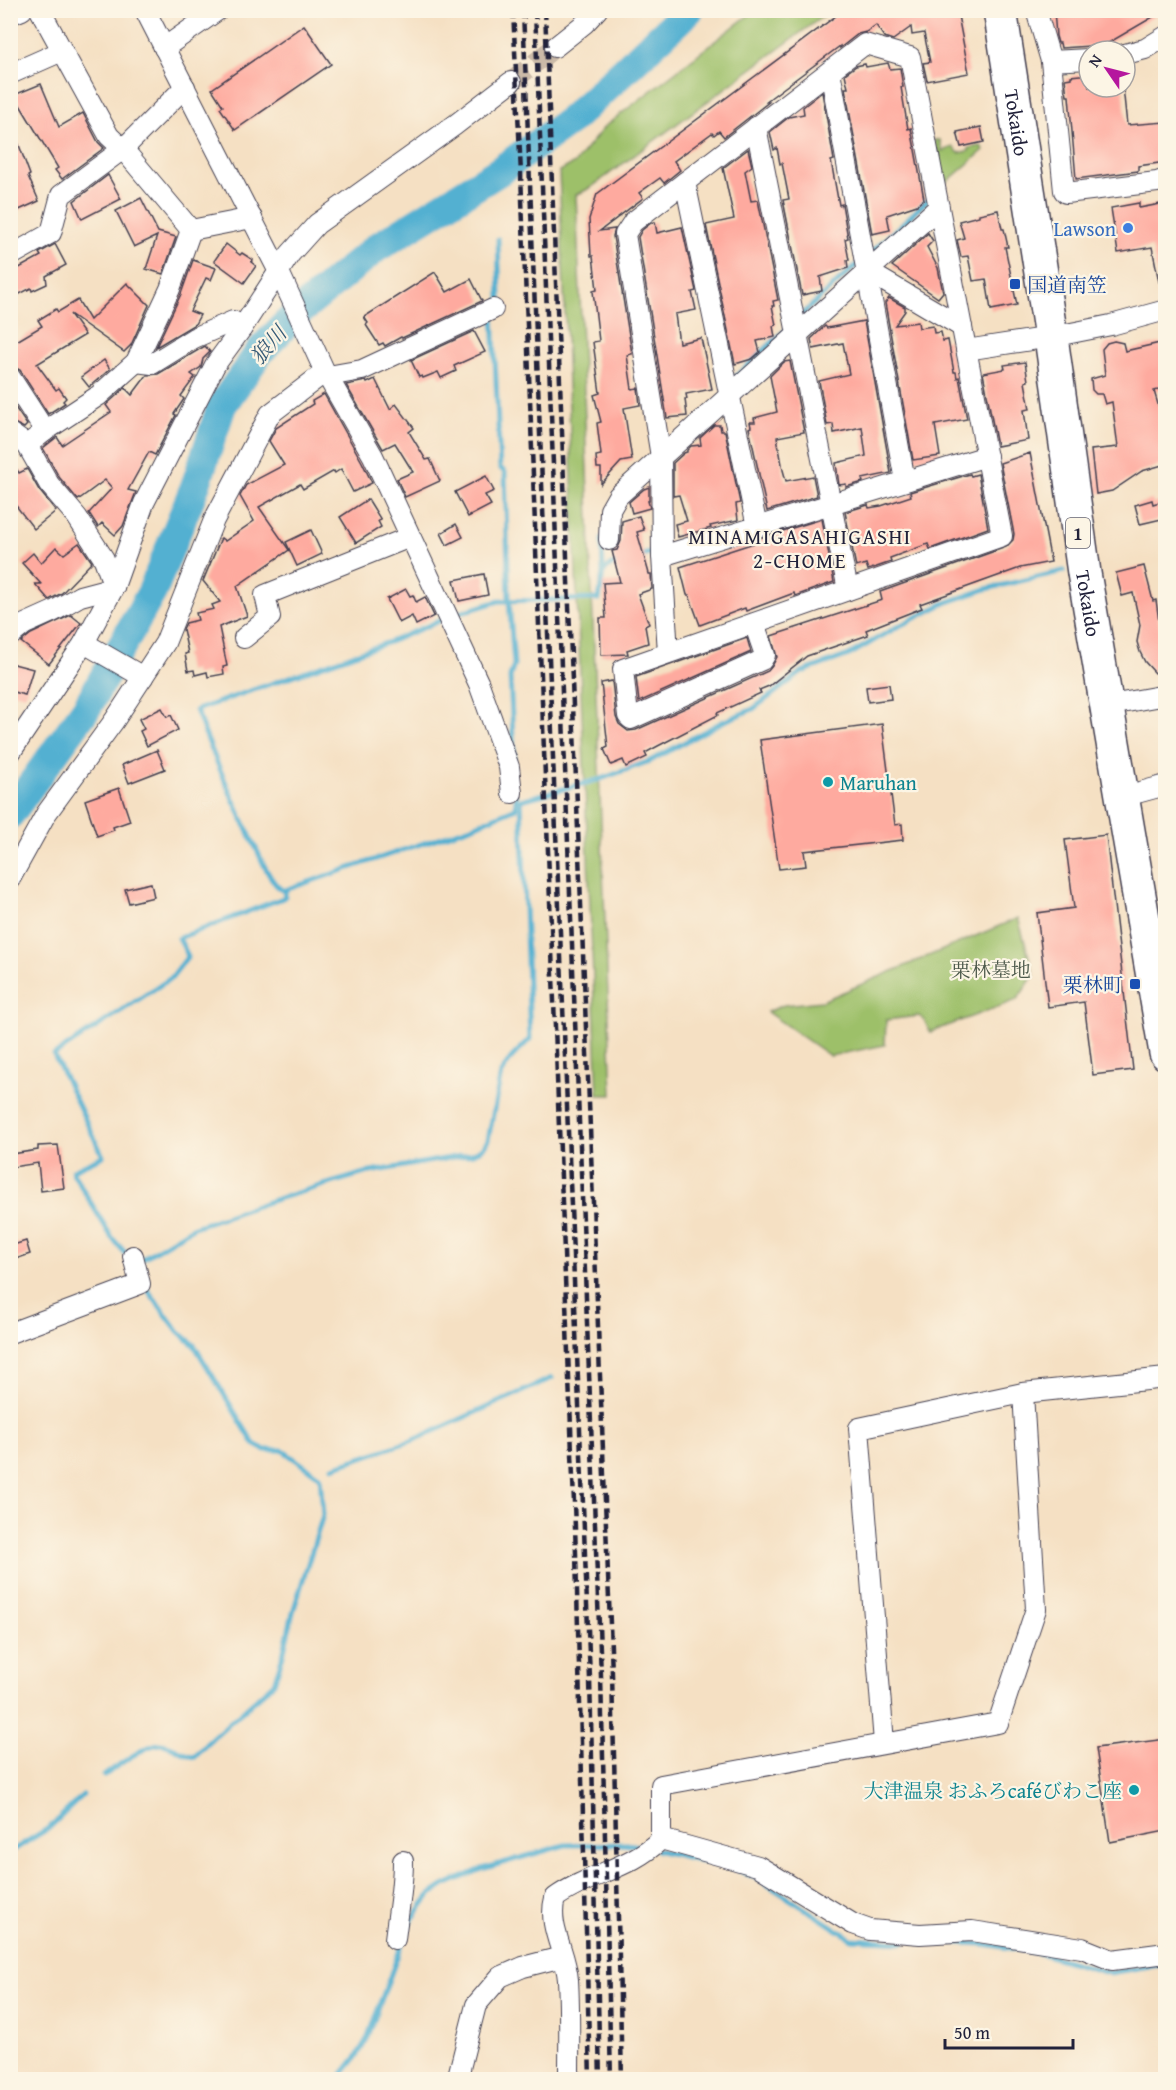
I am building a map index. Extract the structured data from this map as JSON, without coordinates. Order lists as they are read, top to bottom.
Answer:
{
  "streets": {
    "highway": ["Tokaido", "1"]
  },
  "districts": ["MINAMIGASAHIGASHI 2-CHOME"],
  "water": ["狼川"],
  "parks": ["栗林墓地"],
  "places": {
    "other": ["Lawson", "Maruhan", "大津温泉 おふろcaféびわこ座"],
    "transit": ["国道南笠", "栗林町"]
  },
  "scale_bar": "50 m",
  "north": "top left"
}
